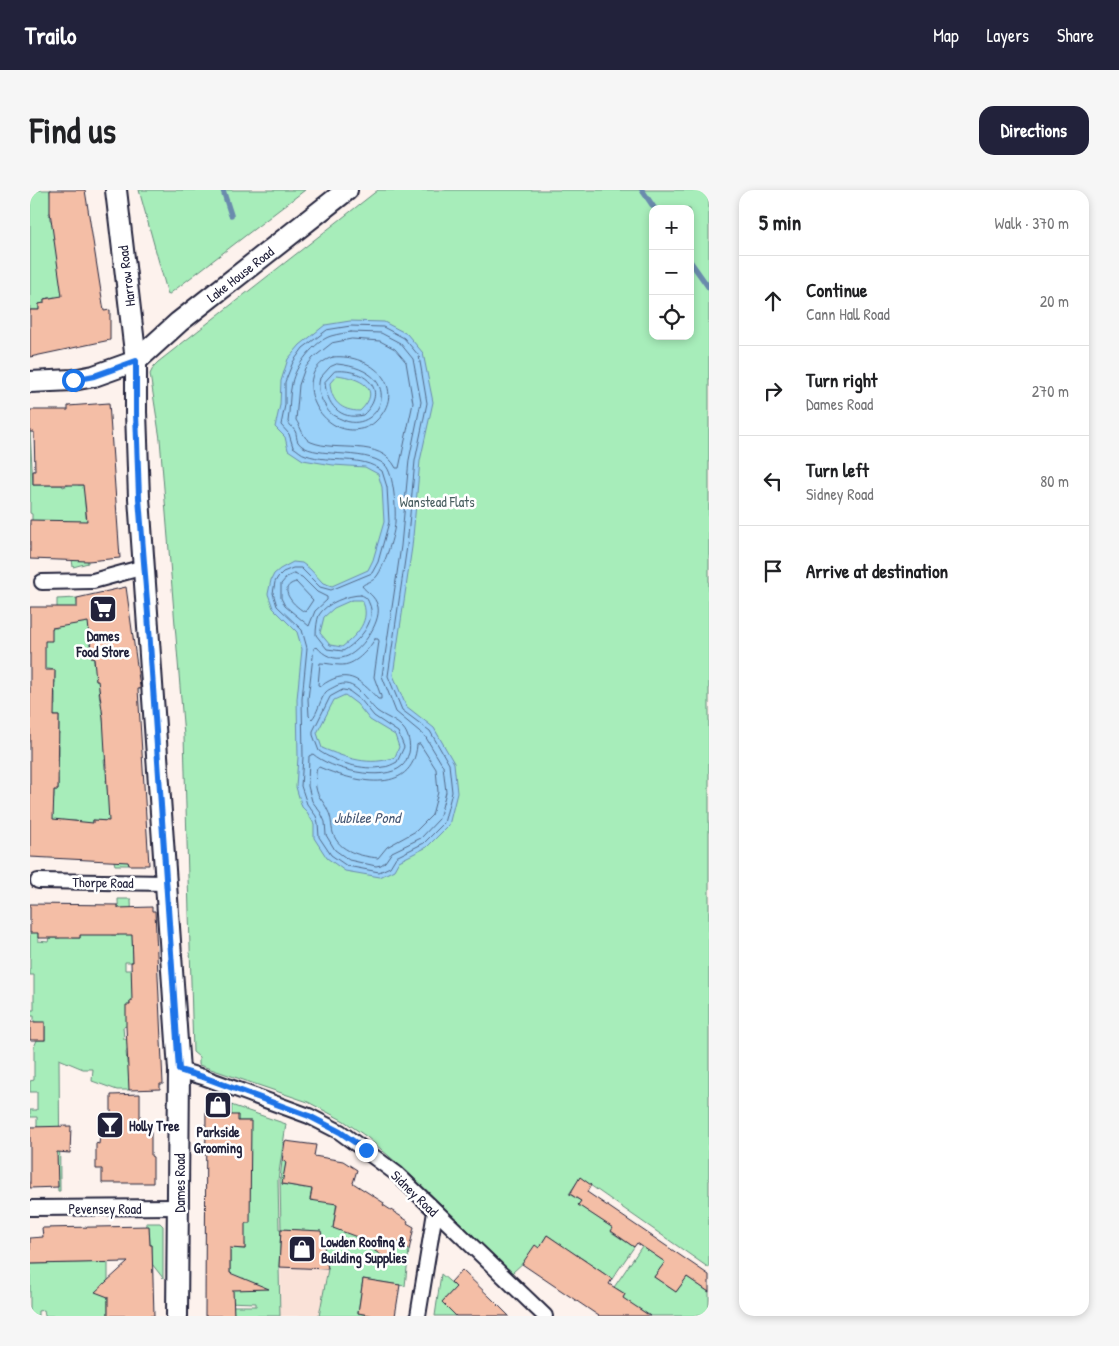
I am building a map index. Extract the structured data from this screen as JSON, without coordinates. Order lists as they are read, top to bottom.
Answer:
{
  "streets": {
    "main road": ["Lake House Road", "Harrow Road", "Dames Road"],
    "street": ["Thorpe Road", "Sidney Road", "Pevensey Road"]
  },
  "crossings": [
    ["Lake House Road", "Harrow Road"],
    ["Lake House Road", "Dames Road"],
    ["Harrow Road", "Dames Road"],
    ["Thorpe Road", "Dames Road"],
    ["Dames Road", "Sidney Road"],
    ["Dames Road", "Pevensey Road"]
  ],
  "water": ["Jubilee Pond"],
  "parks": ["Wanstead Flats"],
  "places": {
    "supermarket": ["Dames Food Store"],
    "shop": ["Parkside Grooming", "Lowden Roofing & Building Supplies"],
    "bar": ["Holly Tree"]
  },
  "page": {
    "header": "Trailo",
    "nav": ["Map", "Layers", "Share"],
    "buttons": "Directions",
    "title": "Find us",
    "heading": ["5 min", "Walk · 370 m"],
    "map_buttons": ["+", "−"],
    "list": [
      ["Continue", "Cann Hall Road", "20 m"],
      ["Turn right", "Dames Road", "270 m"],
      ["Turn left", "Sidney Road", "80 m"],
      "Arrive at destination"
    ]
  }
}
